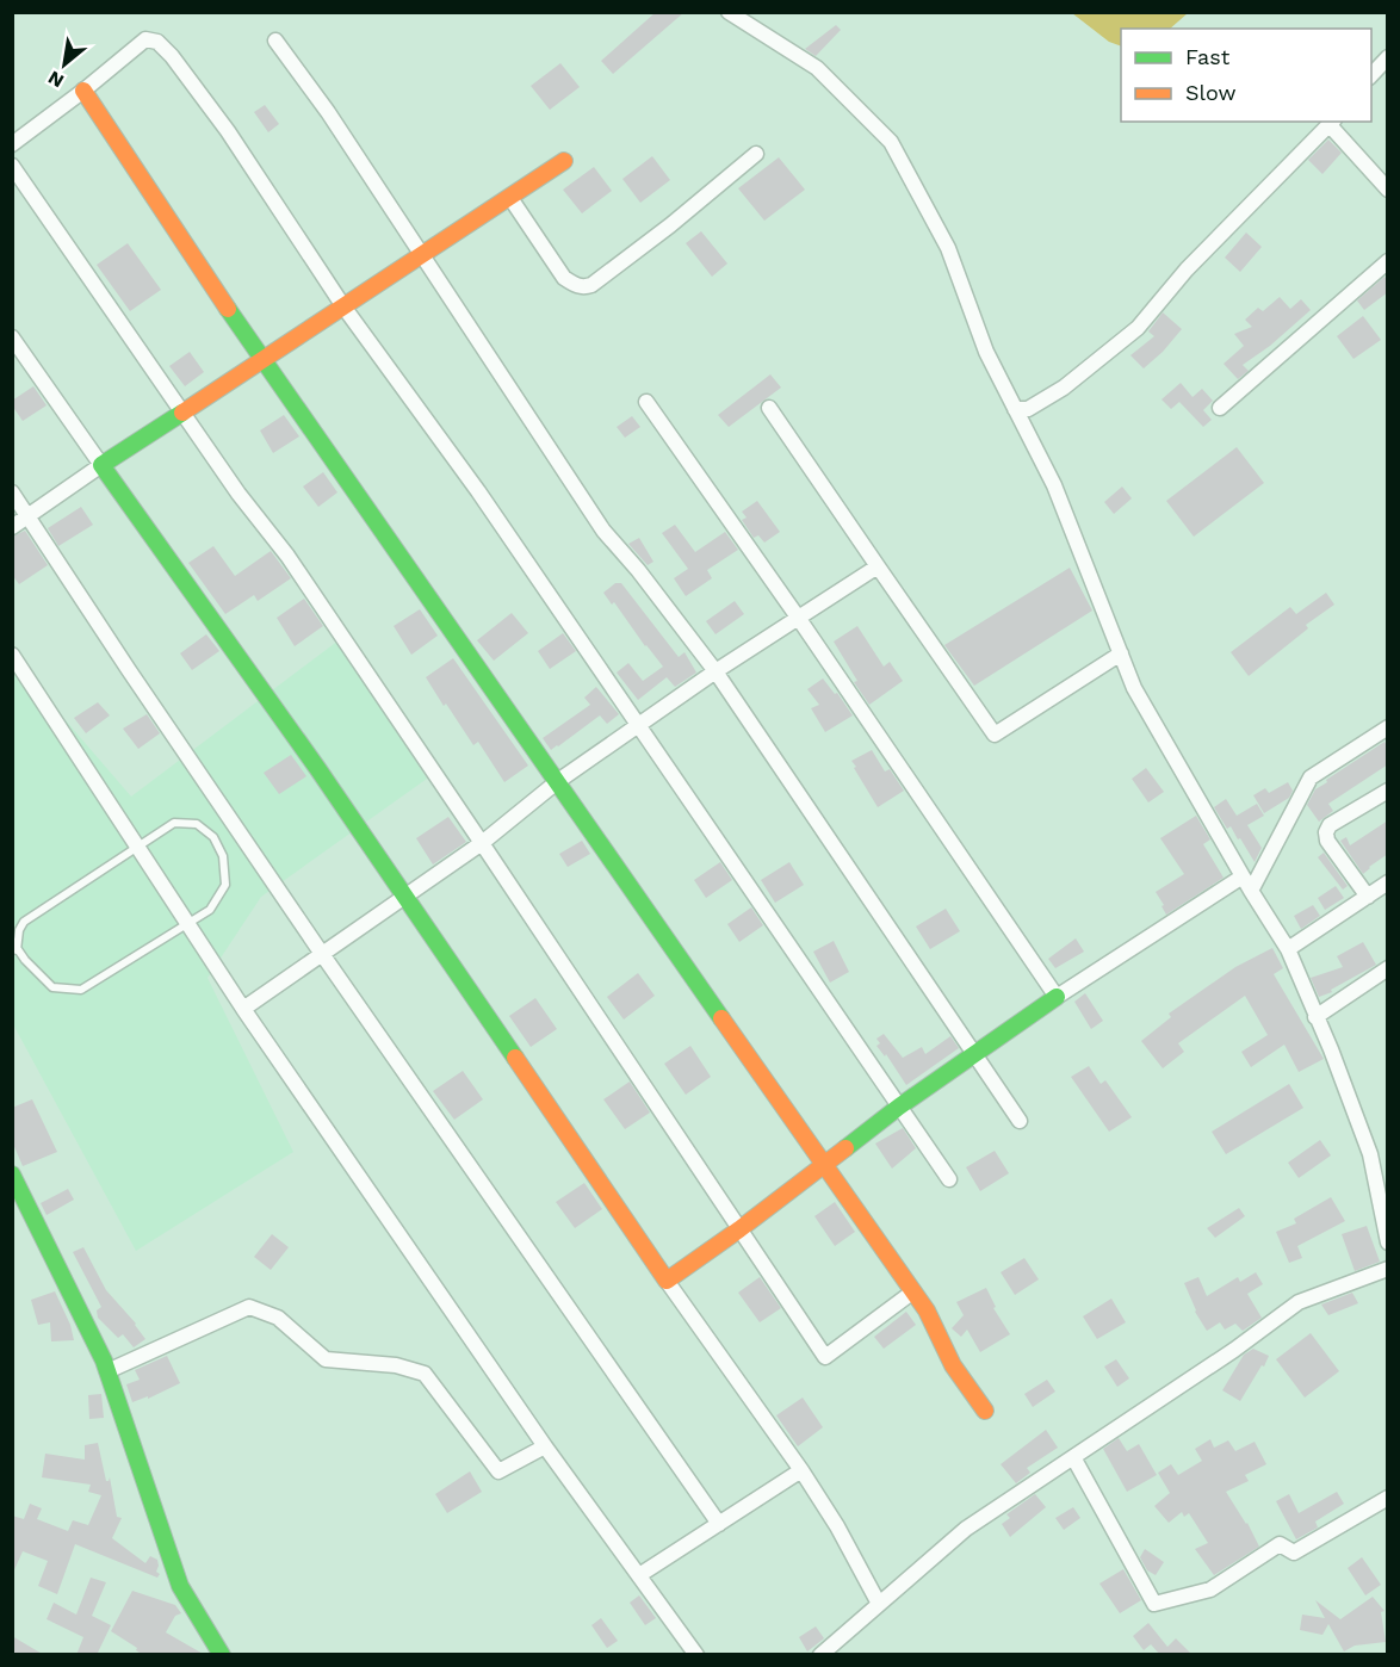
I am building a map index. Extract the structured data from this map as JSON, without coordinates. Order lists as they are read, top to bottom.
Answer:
{
  "legend": ["Fast", "Slow"],
  "north": "bottom left"
}
